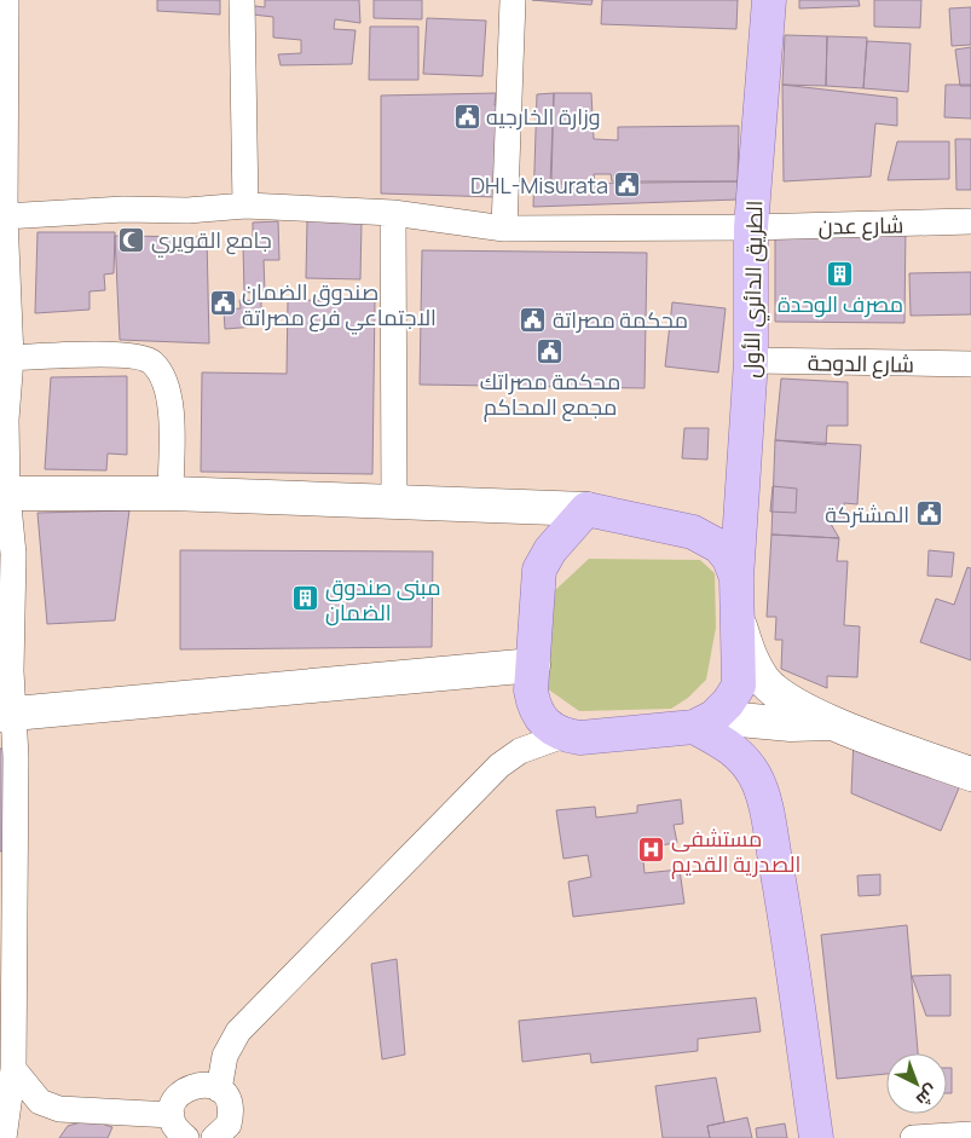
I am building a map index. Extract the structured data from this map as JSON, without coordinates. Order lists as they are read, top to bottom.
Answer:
{
  "streets": {
    "main road": ["الطريق الدائري الأول"],
    "street": ["شارع عدن", "شارع الدوحة"]
  },
  "crossings": [
    ["شارع عدن", "الطريق الدائري الأول"],
    ["الطريق الدائري الأول", "شارع الدوحة"]
  ],
  "places": {
    "public building": [
      "وزارة الخارجيه",
      "DHL-Misurata",
      "صندوق الضمان الاجتماعي فرع مصراتة",
      "محكمة مصراتة",
      "محكمة مصراتك مجمع المحاكم",
      "المشتركة"
    ],
    "mosque": ["جامع القويري"],
    "building": ["مصرف الوحدة", "مبنى صندوق الضمان"],
    "hospital": ["مستشفى الصدرية القديم"]
  },
  "north": "bottom right"
}
